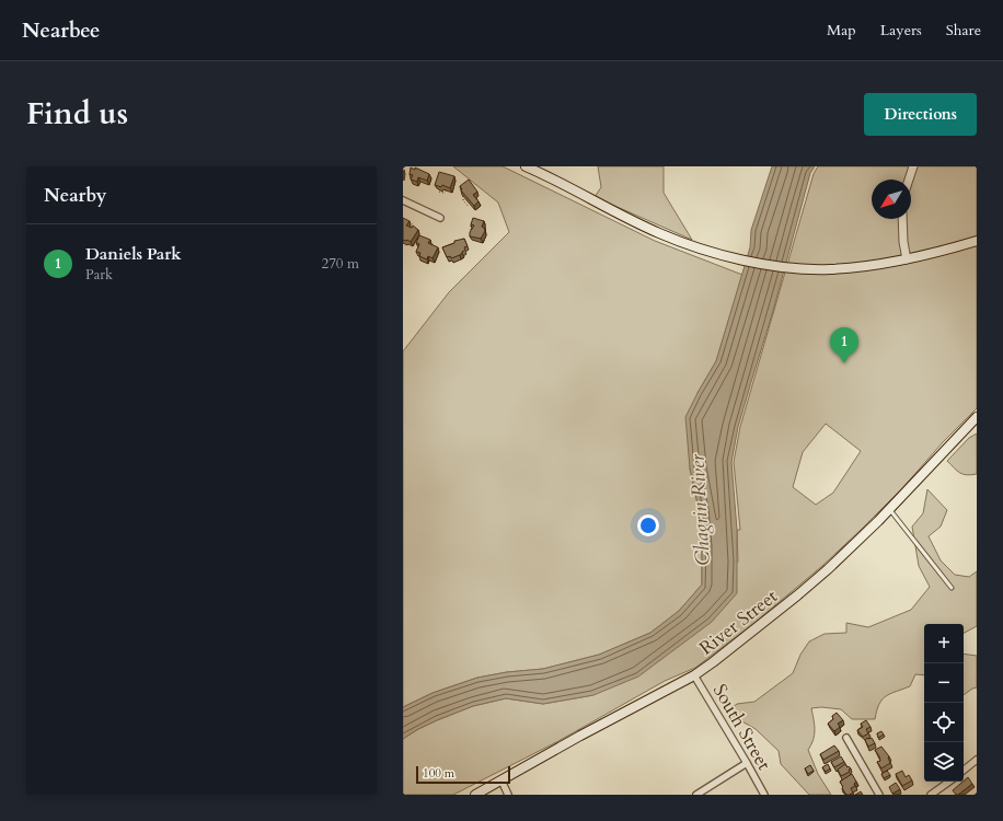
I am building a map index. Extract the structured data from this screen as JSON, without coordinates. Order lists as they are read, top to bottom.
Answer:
{
  "streets": {
    "main road": ["River Street"],
    "street": ["South Street"]
  },
  "crossings": [
    ["River Street", "South Street"]
  ],
  "water": ["Chagrin River"],
  "scale_bar": "100 m",
  "north": "bottom left",
  "page": {
    "header": "Nearbee",
    "nav": ["Map", "Layers", "Share"],
    "title": "Find us",
    "buttons": "Directions",
    "heading": "Nearby",
    "list": [
      {
        "mark": "1",
        "name": "Daniels Park",
        "note": "Park",
        "value": "270 m"
      }
    ],
    "pins": "1",
    "map_buttons": ["+", "−"],
    "scale": "100 m"
  }
}
